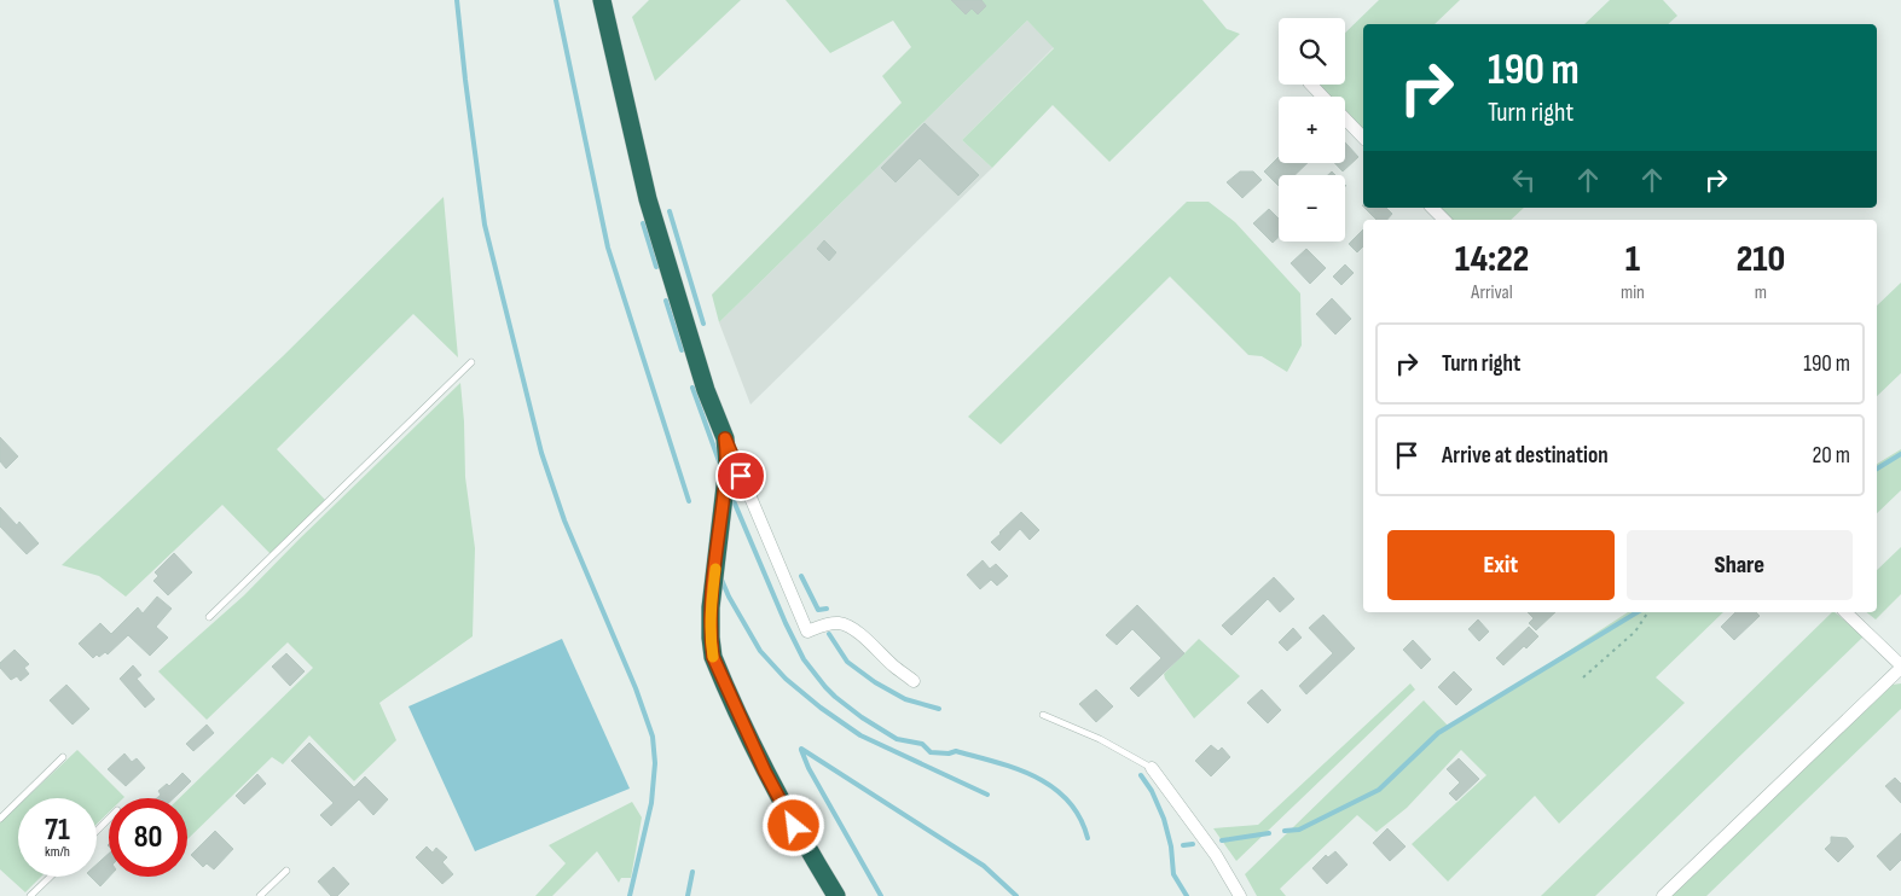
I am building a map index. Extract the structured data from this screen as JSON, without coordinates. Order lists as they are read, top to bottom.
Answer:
{
  "page": {
    "map_buttons": ["+", "−"],
    "turn": ["190 m", "Turn right"],
    "eta": [
      "14:22",
      "Arrival",
      "1",
      "min",
      "210",
      "m"
    ],
    "list": [
      {
        "name": "Turn right",
        "value": "190 m"
      },
      {
        "name": "Arrive at destination",
        "value": "20 m"
      }
    ],
    "buttons": ["Exit", "Share"],
    "speed": "71 km/h",
    "limit": "80"
  }
}
